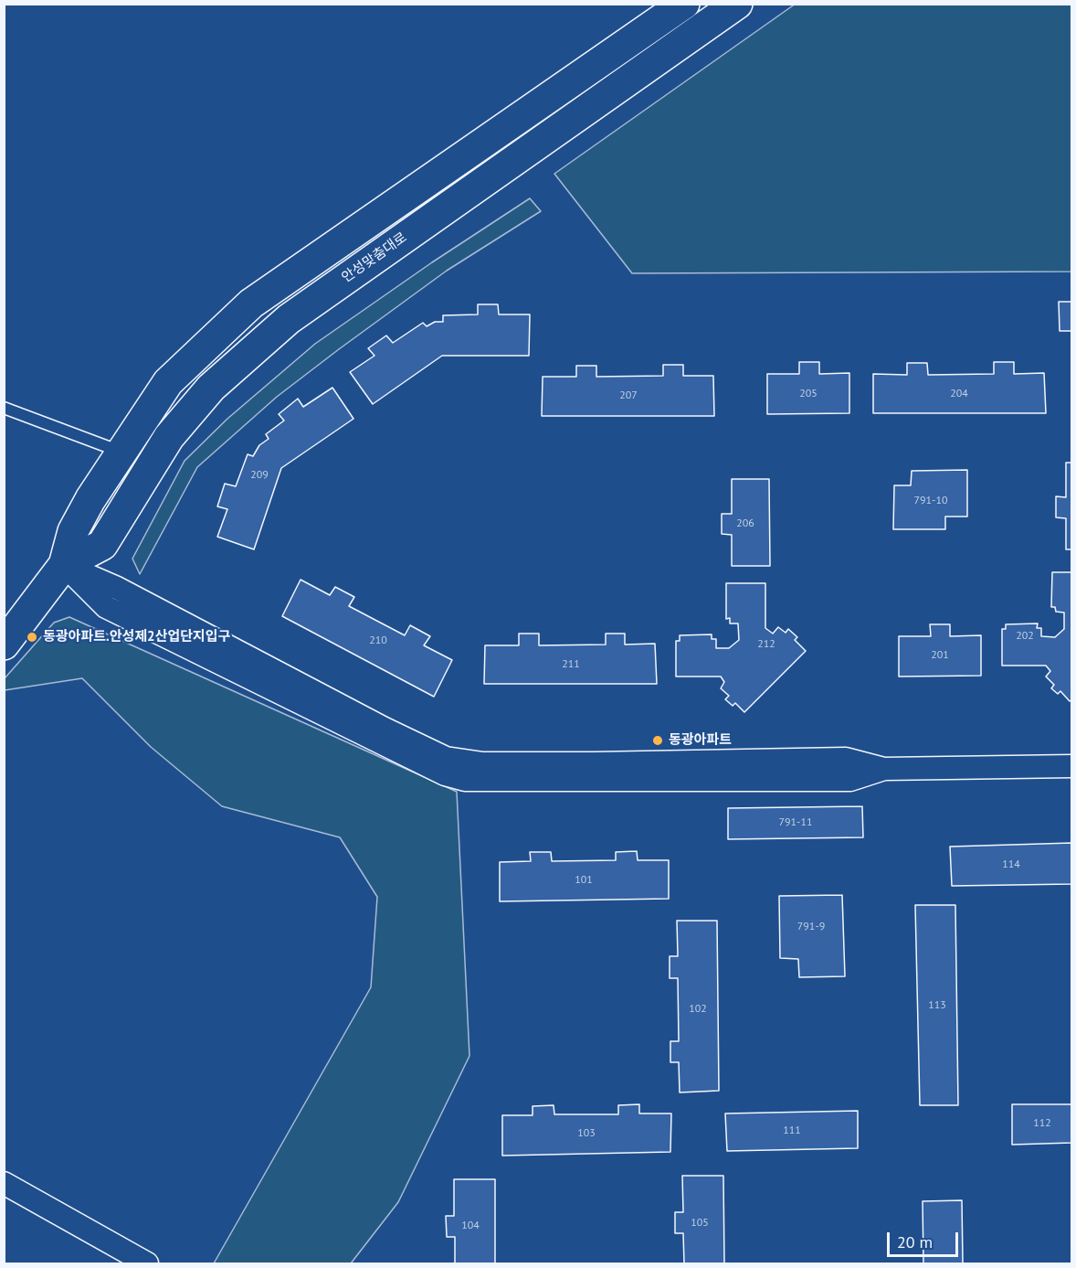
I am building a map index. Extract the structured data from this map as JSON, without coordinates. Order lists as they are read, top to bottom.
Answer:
{
  "streets": {
    "main road": ["안성맞춤대로"]
  },
  "places": ["동광아파트.안성제2산업단지입구", "동광아파트"],
  "house_numbers": [
    "205",
    "204",
    "207",
    "209",
    "791-10",
    "206",
    "202",
    "210",
    "212",
    "201",
    "211",
    "791-11",
    "114",
    "101",
    "791-9",
    "113",
    "102",
    "112",
    "111",
    "103",
    "105",
    "104"
  ],
  "scale_bar": "20 m"
}
